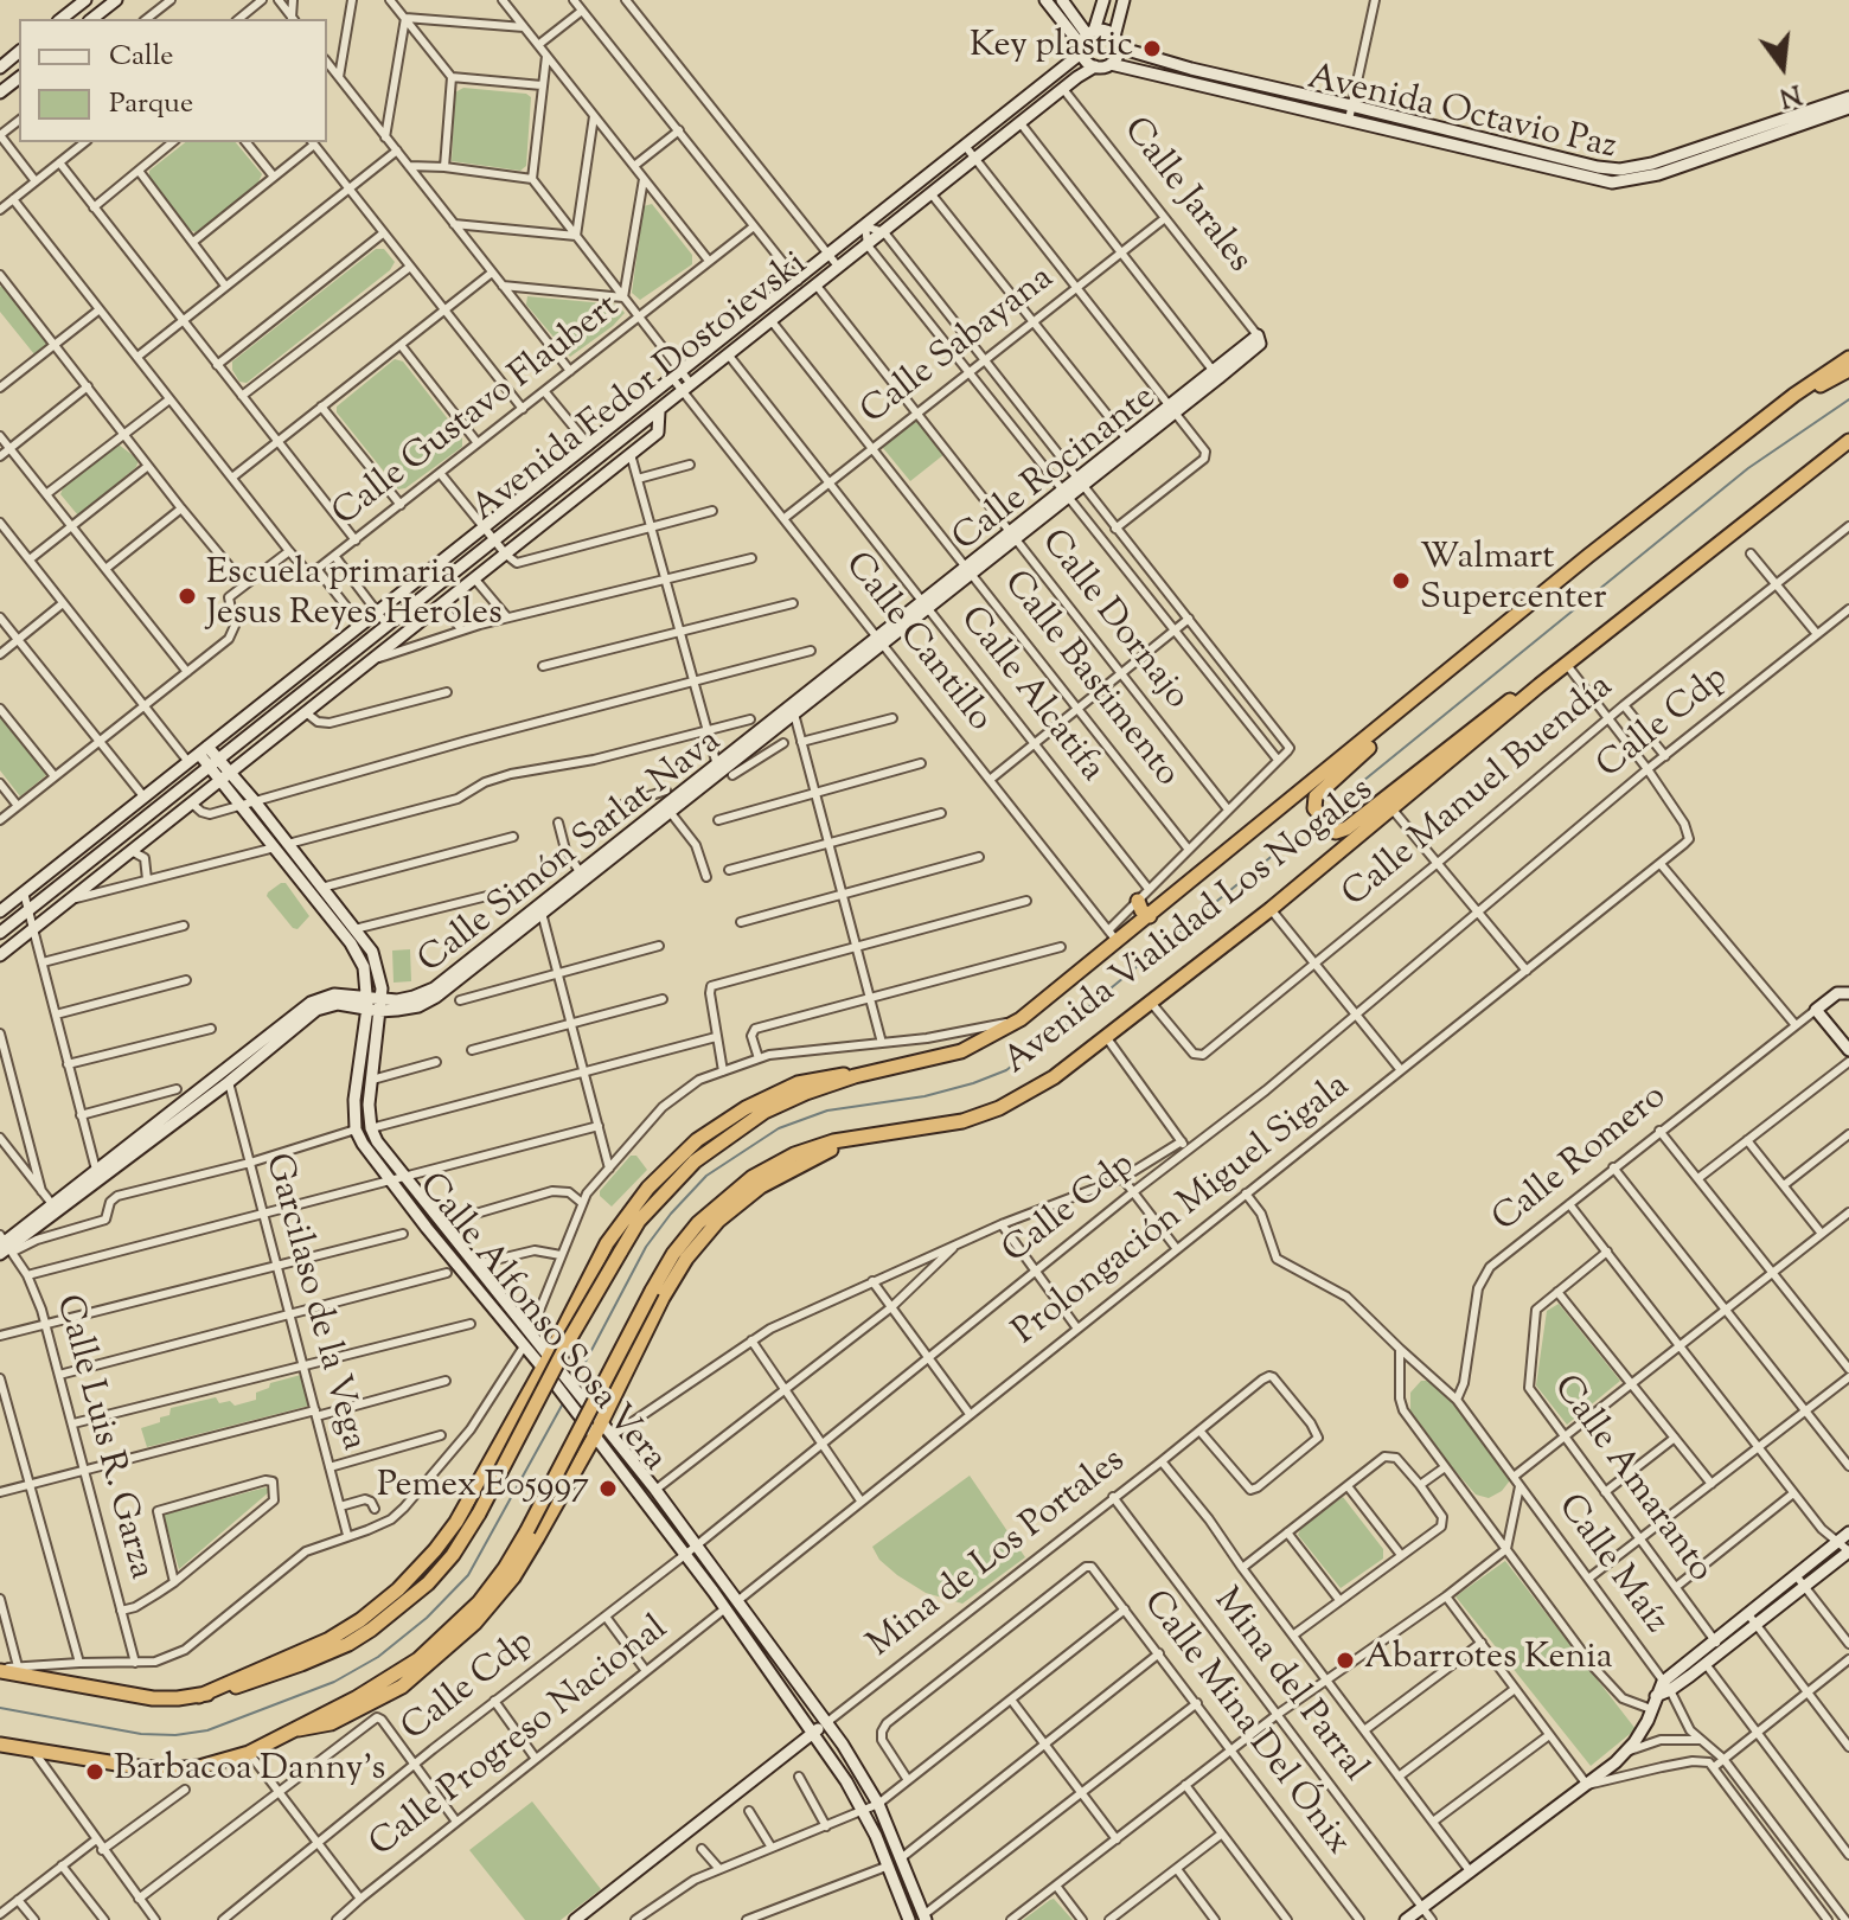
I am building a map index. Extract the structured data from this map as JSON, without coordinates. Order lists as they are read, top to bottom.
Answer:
{
  "streets": {
    "highway": ["Avenida Vialidad Los Nogales"],
    "main road": [
      "Avenida Octavio Paz",
      "Avenida Fedor Dostoievski",
      "Calle Rocinante",
      "Calle Simón Sarlat Nava",
      "Calle Alfonso Sosa Vera"
    ],
    "street": [
      "Calle Jarales",
      "Calle Sabayana",
      "Calle Gustavo Flaubert",
      "Calle Dornajo",
      "Calle Cantillo",
      "Calle Bastimento",
      "Calle Alcatifa",
      "Calle Cdp",
      "Calle Manuel Buendía",
      "Calle Romero",
      "Prolongación Miguel Sigala",
      "Garcilaso de la Vega",
      "Calle Luis R. Garza",
      "Calle Amaranto",
      "Mina de Los Portales",
      "Calle Maíz",
      "Mina del Parral",
      "Calle Mina Del Ónix",
      "Calle Progreso Nacional"
    ]
  },
  "crossings": [
    ["Avenida Octavio Paz", "Avenida Fedor Dostoievski"],
    ["Calle Jarales", "Calle Sabayana"],
    ["Calle Jarales", "Avenida Fedor Dostoievski"],
    ["Calle Jarales", "Calle Rocinante"],
    ["Calle Sabayana", "Calle Dornajo"],
    ["Calle Sabayana", "Calle Cantillo"],
    ["Calle Sabayana", "Calle Bastimento"],
    ["Calle Sabayana", "Calle Alcatifa"],
    ["Avenida Fedor Dostoievski", "Calle Dornajo"],
    ["Avenida Fedor Dostoievski", "Calle Cantillo"],
    ["Avenida Fedor Dostoievski", "Calle Bastimento"],
    ["Avenida Fedor Dostoievski", "Calle Alcatifa"],
    ["Calle Gustavo Flaubert", "Calle Cantillo"],
    ["Calle Rocinante", "Calle Dornajo"],
    ["Calle Rocinante", "Calle Cantillo"],
    ["Calle Rocinante", "Calle Bastimento"],
    ["Calle Rocinante", "Calle Alcatifa"],
    ["Calle Rocinante", "Calle Simón Sarlat Nava"],
    ["Calle Cantillo", "Calle Simón Sarlat Nava"],
    ["Calle Cantillo", "Avenida Vialidad Los Nogales"],
    ["Calle Cdp", "Prolongación Miguel Sigala"],
    ["Calle Cdp", "Calle Alfonso Sosa Vera"],
    ["Calle Manuel Buendía", "Avenida Vialidad Los Nogales"],
    ["Calle Simón Sarlat Nava", "Garcilaso de la Vega"],
    ["Calle Simón Sarlat Nava", "Calle Luis R. Garza"],
    ["Avenida Vialidad Los Nogales", "Garcilaso de la Vega"],
    ["Avenida Vialidad Los Nogales", "Calle Alfonso Sosa Vera"],
    ["Avenida Vialidad Los Nogales", "Calle Luis R. Garza"],
    ["Calle Romero", "Calle Maíz"],
    ["Prolongación Miguel Sigala", "Calle Alfonso Sosa Vera"],
    ["Prolongación Miguel Sigala", "Calle Maíz"],
    ["Prolongación Miguel Sigala", "Calle Progreso Nacional"],
    ["Calle Alfonso Sosa Vera", "Mina de Los Portales"],
    ["Calle Alfonso Sosa Vera", "Calle Progreso Nacional"],
    ["Mina de Los Portales", "Mina del Parral"]
  ],
  "places": [
    "Key plastic",
    "Walmart Supercenter",
    "Escuela primaria Jesus Reyes Heroles",
    "Pemex E05997",
    "Abarrotes Kenia",
    "Barbacoa Danny's"
  ],
  "legend": ["Calle", "Parque"],
  "north": "bottom"
}
